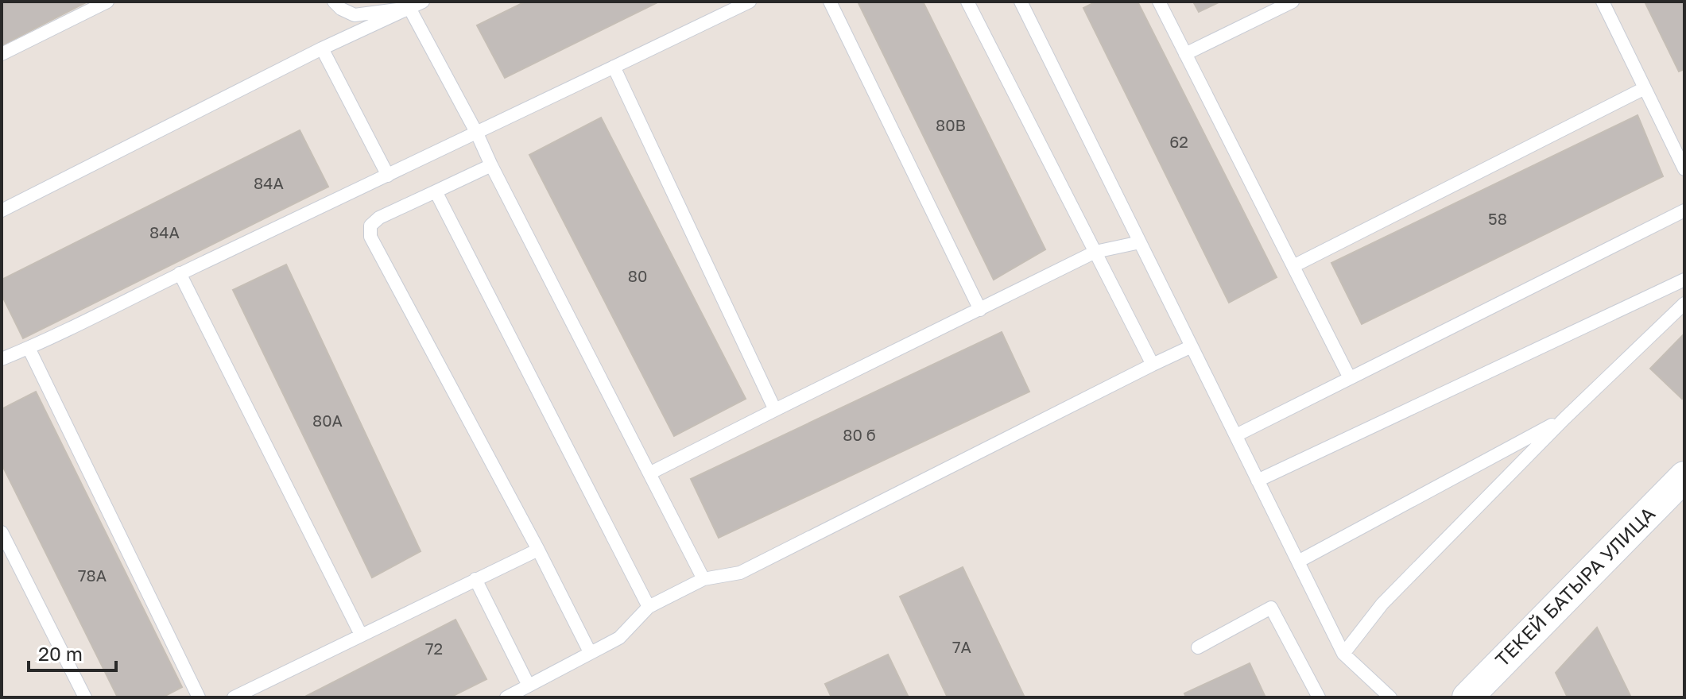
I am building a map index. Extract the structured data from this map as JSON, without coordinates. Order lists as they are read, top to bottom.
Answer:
{
  "streets": {
    "street": ["ТЕКЕЙ БАТЫРА УЛИЦА"]
  },
  "house_numbers": [
    "80В",
    "62",
    "84A",
    "58",
    "84А",
    "80",
    "80А",
    "80 б",
    "78А",
    "7А",
    "72"
  ],
  "scale_bar": "20 m"
}
